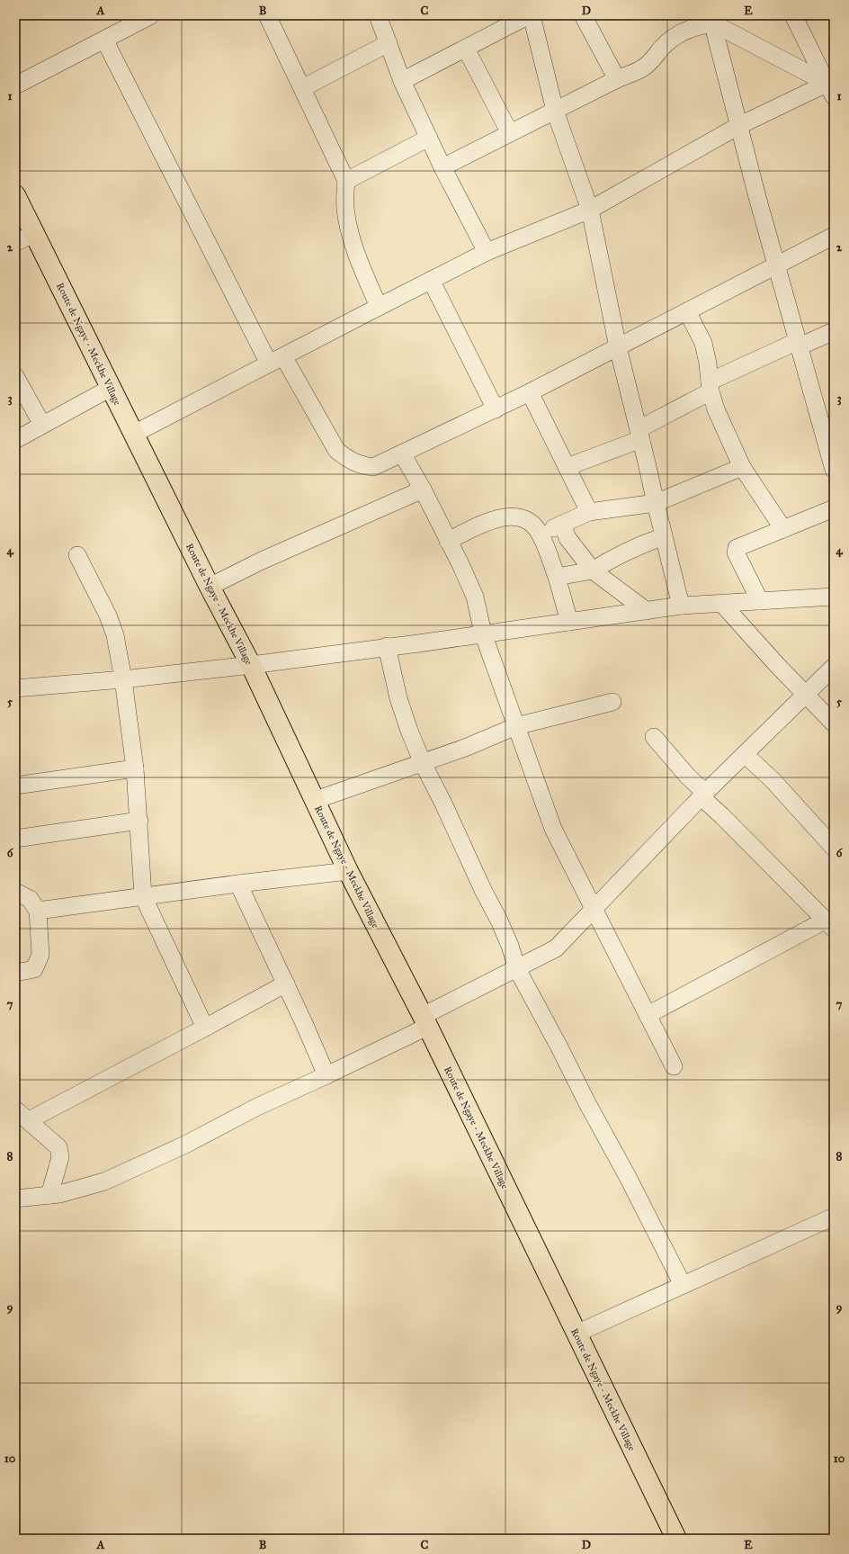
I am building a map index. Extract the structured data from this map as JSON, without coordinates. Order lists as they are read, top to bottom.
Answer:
{
  "streets": {
    "main road": ["Route de Ngaye - Meckhe Village"]
  },
  "grid": {
    "columns": [
      "A",
      "B",
      "C",
      "D",
      "E"
    ],
    "rows": [
      "1",
      "2",
      "3",
      "4",
      "5",
      "6",
      "7",
      "8",
      "9",
      "10"
    ]
  }
}
